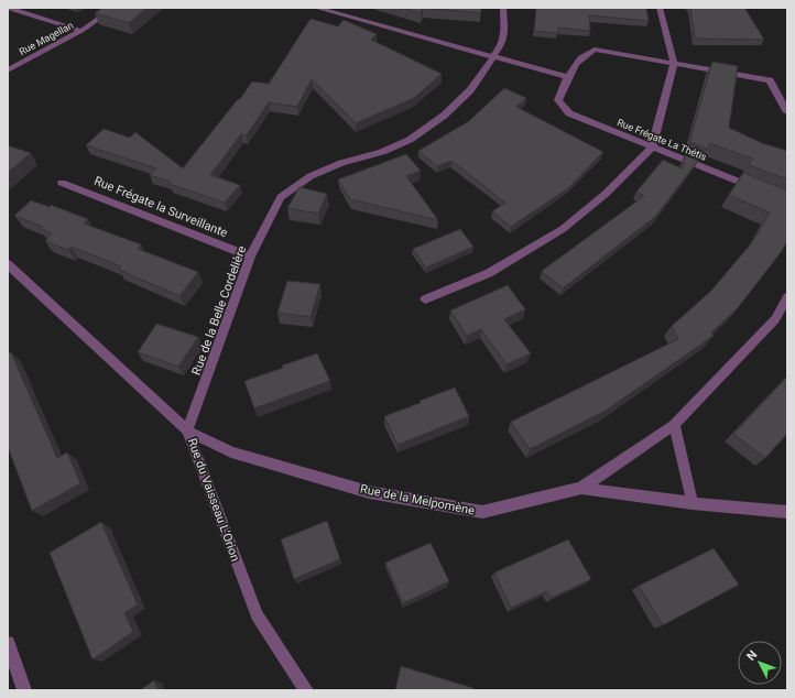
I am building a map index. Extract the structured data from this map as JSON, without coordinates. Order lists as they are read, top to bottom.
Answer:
{
  "streets": {
    "street": [
      "Rue Magellan",
      "Rue Frégate La Thétis",
      "Rue Frégate la Surveillante",
      "Rue de la Belle Cordelière",
      "Rue du Vaisseau L'Orion",
      "Rue de la Melpomène"
    ]
  },
  "crossings": [
    ["Rue Frégate la Surveillante", "Rue de la Belle Cordelière"],
    ["Rue de la Belle Cordelière", "Rue du Vaisseau L'Orion"],
    ["Rue de la Belle Cordelière", "Rue de la Melpomène"],
    ["Rue du Vaisseau L'Orion", "Rue de la Melpomène"]
  ],
  "north": "top left"
}
